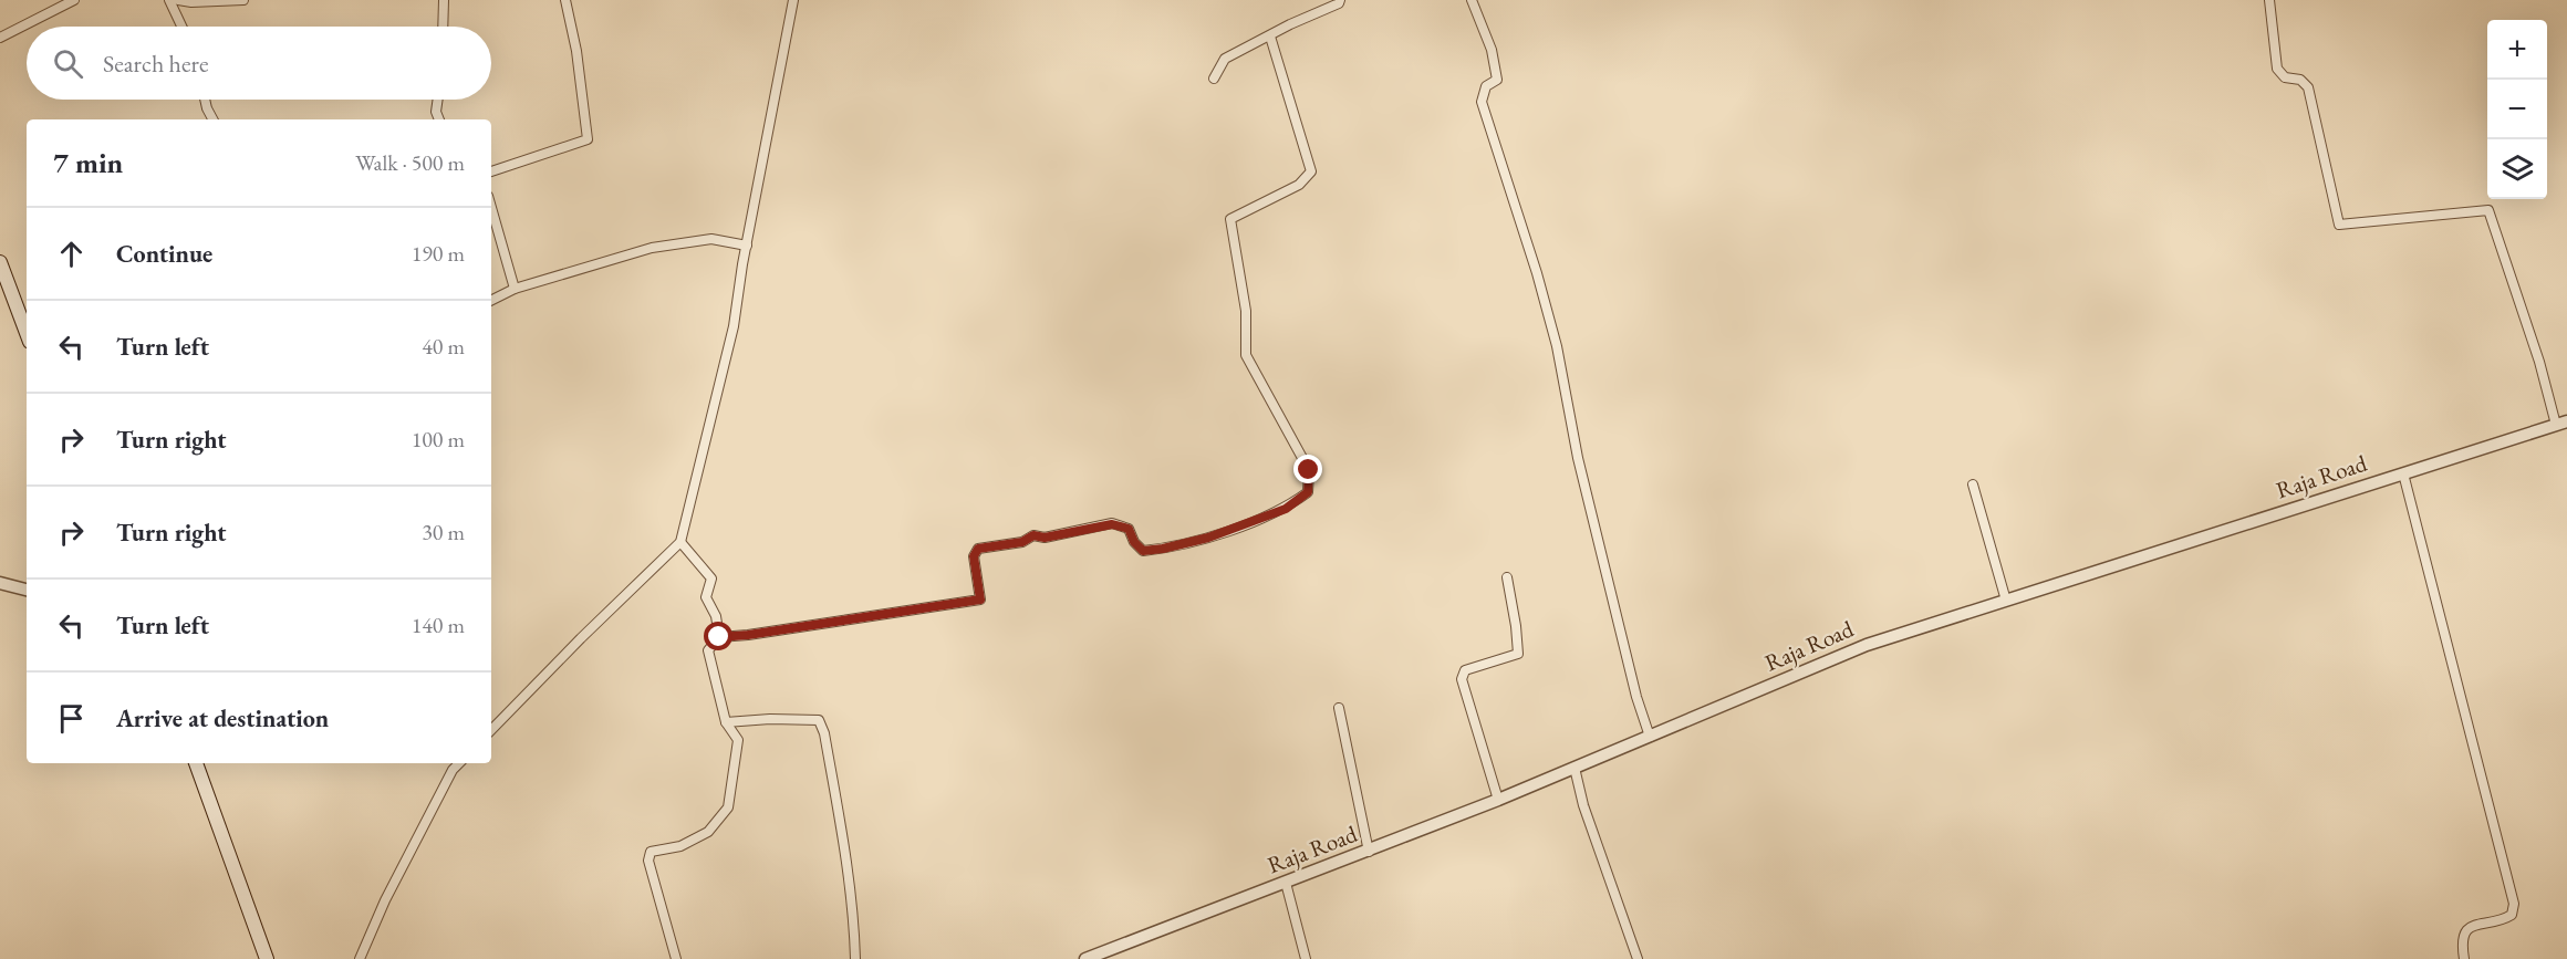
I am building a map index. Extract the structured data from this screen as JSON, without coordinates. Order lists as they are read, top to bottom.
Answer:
{
  "streets": {
    "street": ["Raja Road"]
  },
  "page": {
    "map_buttons": ["+", "−"],
    "search": "Search here",
    "heading": ["7 min", "Walk · 500 m"],
    "list": [
      ["Continue", "190 m"],
      ["Turn left", "40 m"],
      ["Turn right", "100 m"],
      ["Turn right", "30 m"],
      ["Turn left", "140 m"],
      "Arrive at destination"
    ]
  }
}
